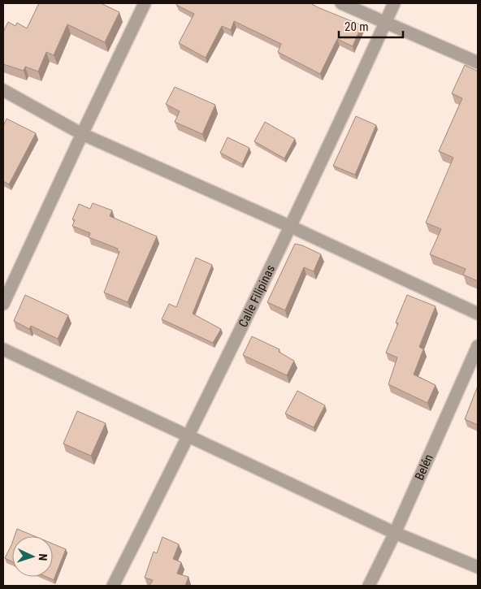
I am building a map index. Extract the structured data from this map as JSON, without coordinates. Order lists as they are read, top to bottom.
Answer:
{
  "streets": {
    "street": ["Calle Filipinas", "Belén"]
  },
  "scale_bar": "20 m",
  "north": "right"
}
